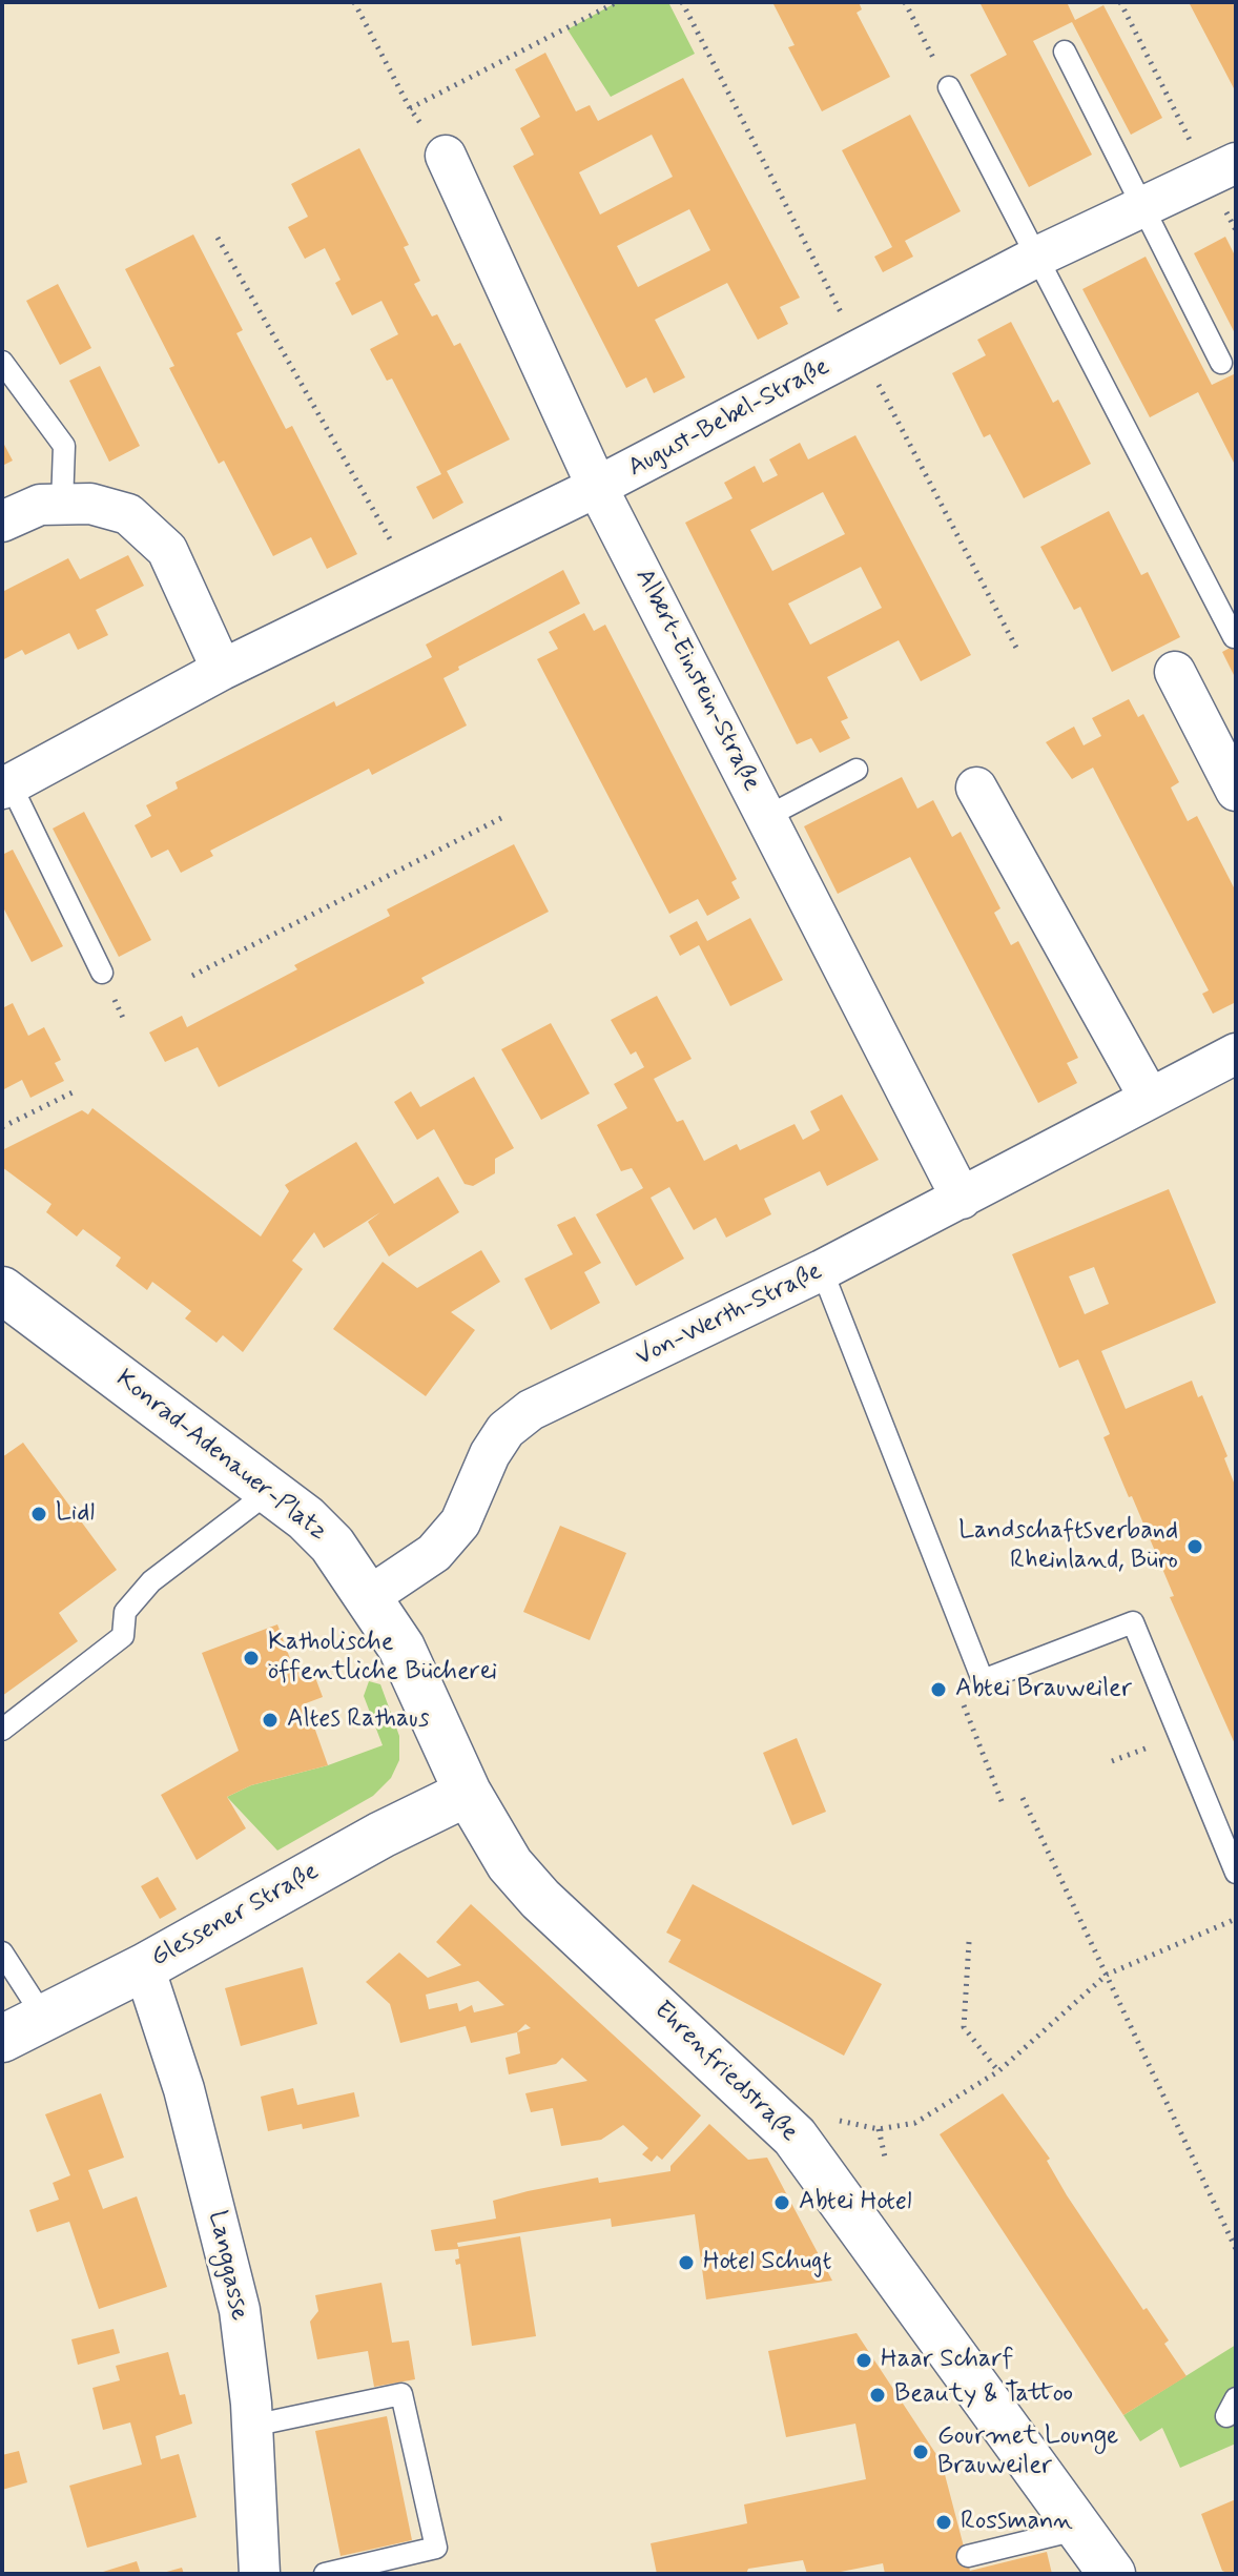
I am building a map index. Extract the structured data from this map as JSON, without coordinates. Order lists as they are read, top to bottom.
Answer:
{
  "streets": {
    "street": [
      "August-Bebel-Straße",
      "Albert-Einstein-Straße",
      "Von-Werth-Straße",
      "Konrad-Adenauer-Platz",
      "Glessener Straße",
      "Ehrenfriedstraße",
      "Langgasse"
    ]
  },
  "crossings": [
    ["August-Bebel-Straße", "Albert-Einstein-Straße"],
    ["Albert-Einstein-Straße", "Von-Werth-Straße"],
    ["Von-Werth-Straße", "Konrad-Adenauer-Platz"],
    ["Konrad-Adenauer-Platz", "Glessener Straße"],
    ["Konrad-Adenauer-Platz", "Ehrenfriedstraße"],
    ["Glessener Straße", "Ehrenfriedstraße"],
    ["Glessener Straße", "Langgasse"]
  ],
  "places": [
    "Lidl",
    "Landschaftsverband Rheinland, Büro",
    "Katholische öffentliche Bücherei",
    "Abtei Brauweiler",
    "Altes Rathaus",
    "Abtei Hotel",
    "Hotel Schugt",
    "Haar Scharf",
    "Beauty & Tattoo",
    "Gourmet Lounge Brauweiler",
    "Rossmann"
  ]
}
